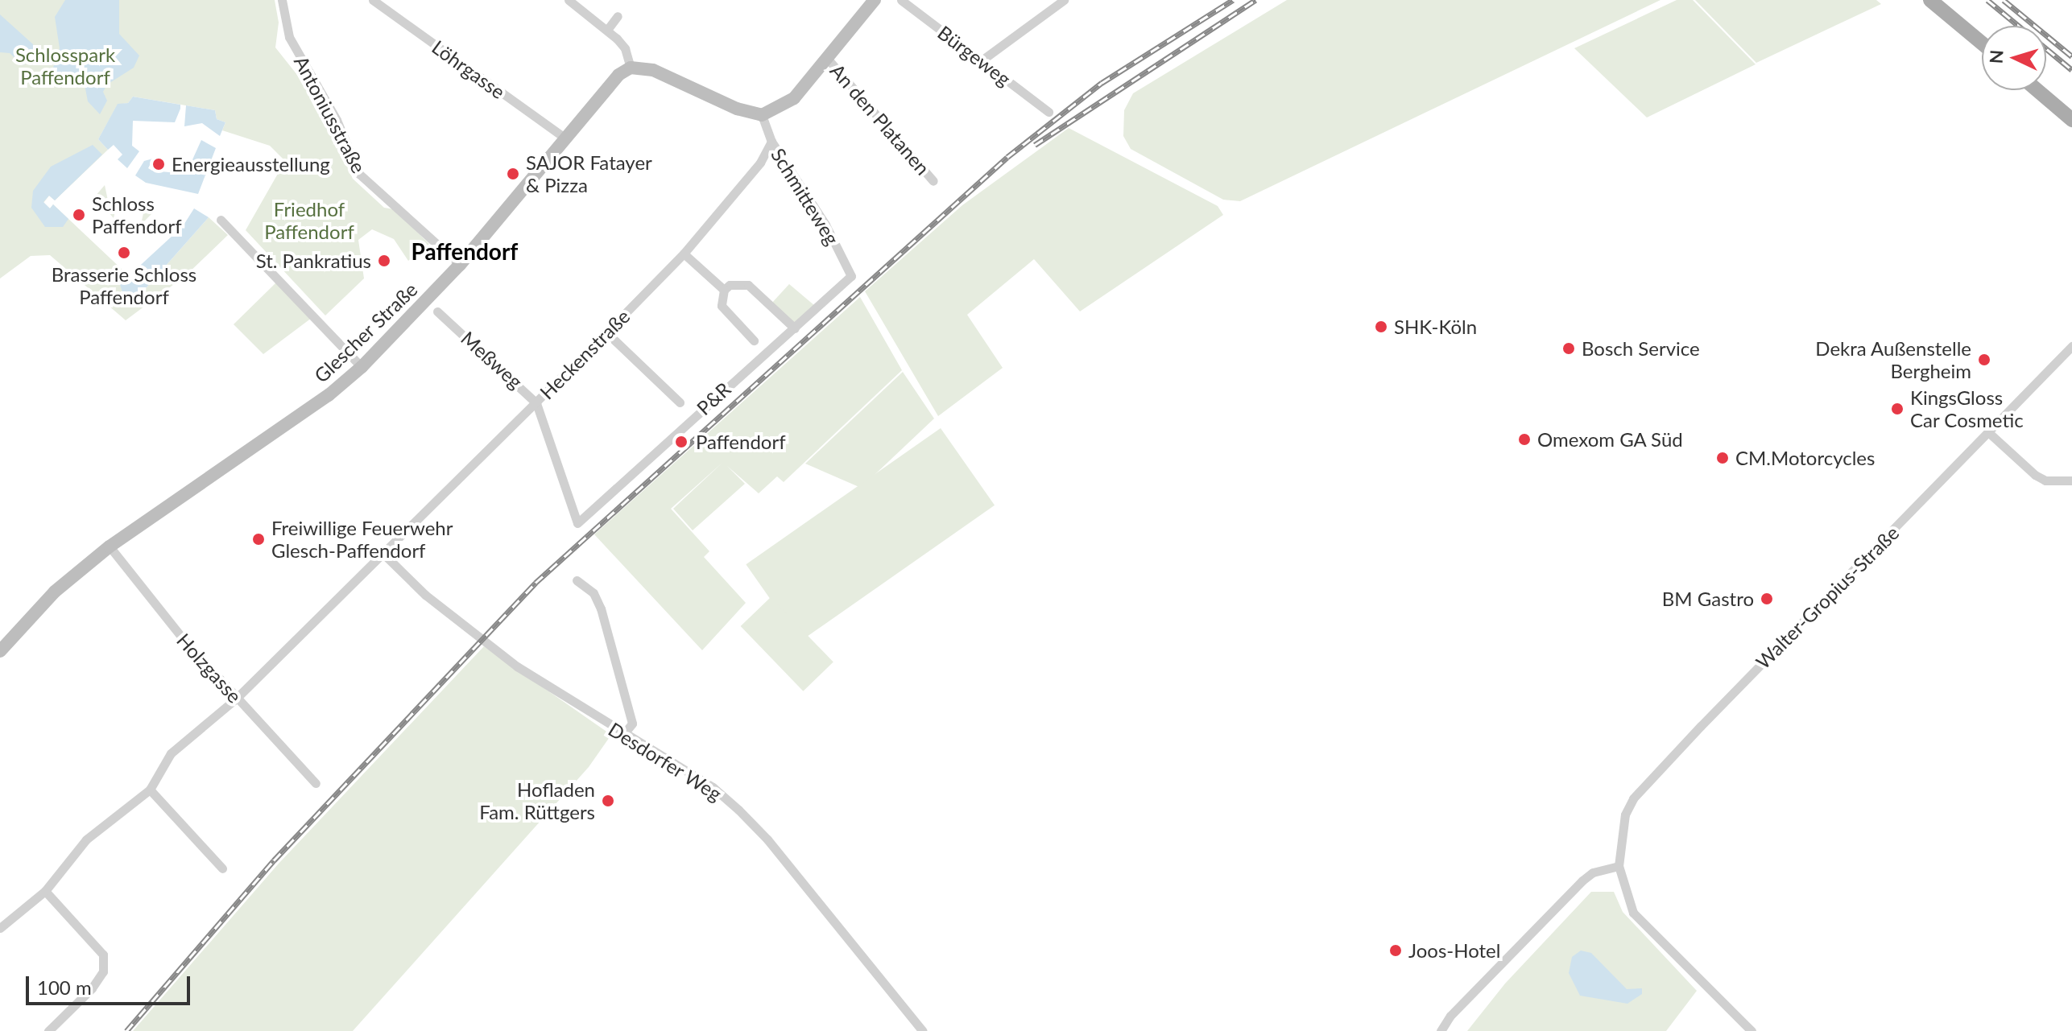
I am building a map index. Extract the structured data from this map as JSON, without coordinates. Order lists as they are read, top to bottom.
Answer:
{
  "streets": {
    "street": [
      "Bürgeweg",
      "Löhrgasse",
      "Antoniusstraße",
      "An den Platanen",
      "Schmitteweg",
      "Glescher Straße",
      "Heckenstraße",
      "Meßweg",
      "P&R",
      "Walter-Gropius-Straße",
      "Holzgasse",
      "Desdorfer Weg"
    ]
  },
  "crossings": [
    ["Löhrgasse", "Glescher Straße"],
    ["Antoniusstraße", "Glescher Straße"],
    ["Schmitteweg", "Heckenstraße"],
    ["Schmitteweg", "P&R"],
    ["Glescher Straße", "Holzgasse"],
    ["Heckenstraße", "Meßweg"],
    ["Heckenstraße", "Holzgasse"],
    ["Heckenstraße", "Desdorfer Weg"],
    ["Meßweg", "P&R"]
  ],
  "districts": ["Paffendorf"],
  "parks": ["Schlosspark Paffendorf", "Friedhof Paffendorf"],
  "places": [
    "Energieausstellung",
    "SAJOR Fatayer & Pizza",
    "Schloss Paffendorf",
    "Brasserie Schloss Paffendorf",
    "St. Pankratius",
    "SHK-Köln",
    "Bosch Service",
    "Dekra Außenstelle Bergheim",
    "KingsGloss Car Cosmetic",
    "Omexom GA Süd",
    "Paffendorf",
    "CM.Motorcycles",
    "Freiwillige Feuerwehr Glesch-Paffendorf",
    "BM Gastro",
    "Hofladen Fam. Rüttgers",
    "Joos-Hotel"
  ],
  "scale_bar": "100 m",
  "north": "left"
}
